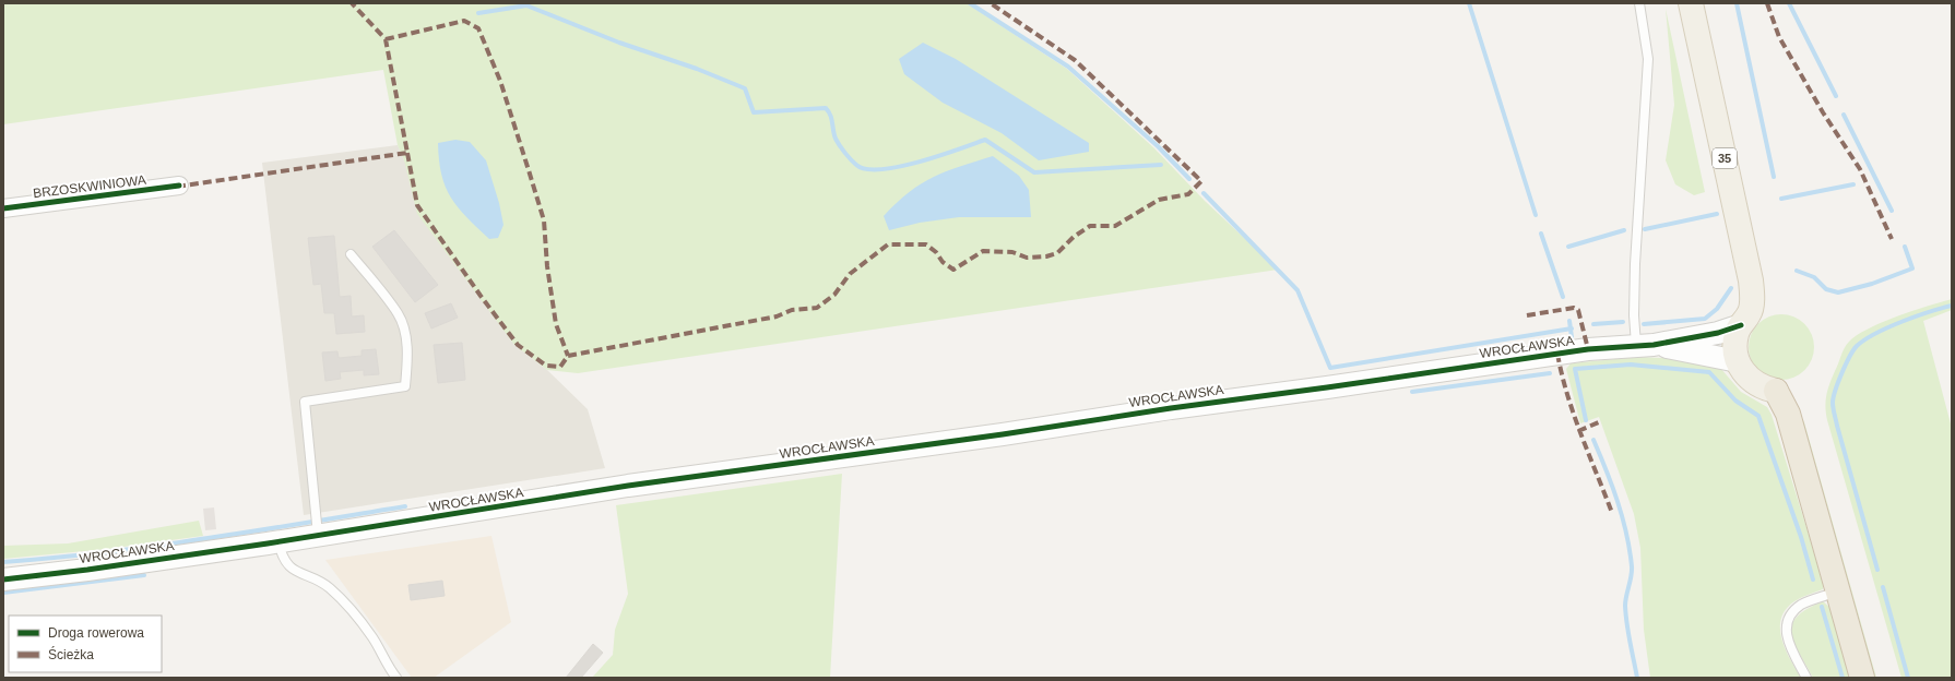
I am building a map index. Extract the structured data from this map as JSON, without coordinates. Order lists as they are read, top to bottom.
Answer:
{
  "streets": {
    "main road": ["35"],
    "street": ["BRZOSKWINIOWA", "WROCŁAWSKA"]
  },
  "legend": ["Droga rowerowa", "Ścieżka"]
}
